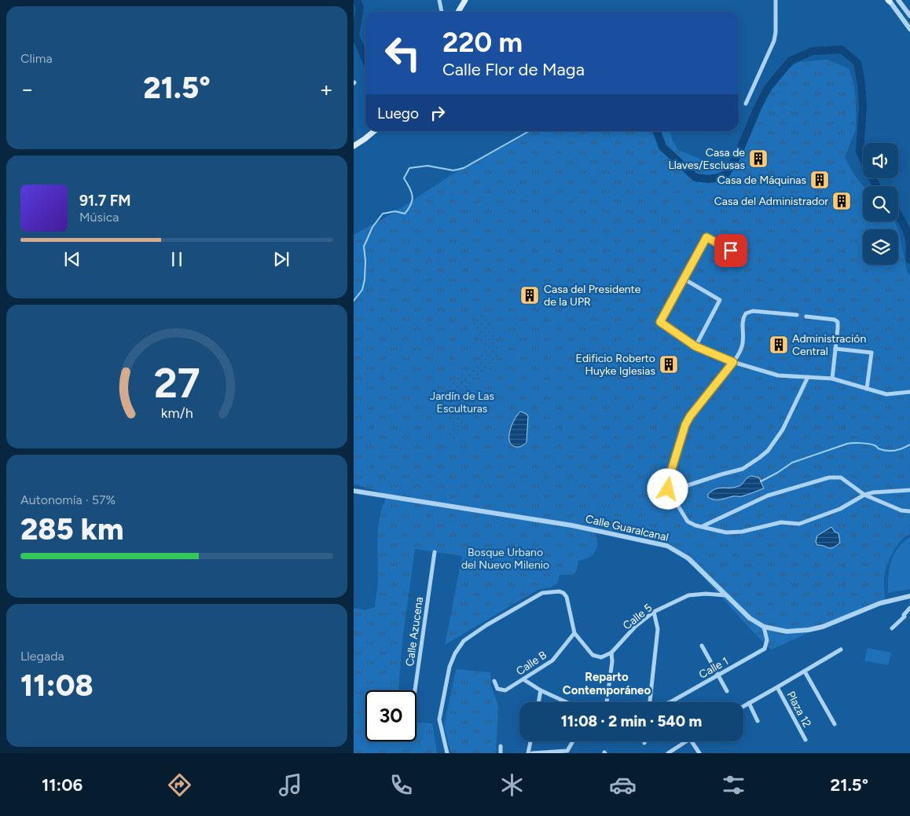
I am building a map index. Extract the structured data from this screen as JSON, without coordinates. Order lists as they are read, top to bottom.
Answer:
{
  "streets": {
    "street": [
      "Calle Guaralcanal",
      "Calle 5",
      "Calle Azucena",
      "Calle B",
      "Calle 1",
      "Plaza 12"
    ]
  },
  "crossings": [
    ["Calle Guaralcanal", "Calle 5"],
    ["Calle Guaralcanal", "Calle 1"]
  ],
  "districts": ["Reparto Contemporáneo"],
  "parks": ["Jardín de Las Esculturas", "Bosque Urbano del Nuevo Milenio"],
  "places": {
    "building": [
      "Casa de Llaves/Esclusas",
      "Casa de Máquinas",
      "Casa del Administrador",
      "Casa del Presidente de la UPR",
      "Administración Central",
      "Edificio Roberto Huyke Iglesias"
    ]
  },
  "page": {
    "tile": [
      "Clima",
      ["Autonomía · 57%", "285 km"],
      ["Llegada", "11:08"]
    ],
    "turn": ["220 m", "Calle Flor de Maga"],
    "heat": ["−", "21.5°", "+"],
    "then": "Luego",
    "song": ["91.7 FM", "Música"],
    "limit": "30",
    "trip": "11:08 · 2 min · 540 m",
    "tabs": ["11:06", "21.5°"],
    "gauge": ["27", "km/h"]
  }
}
